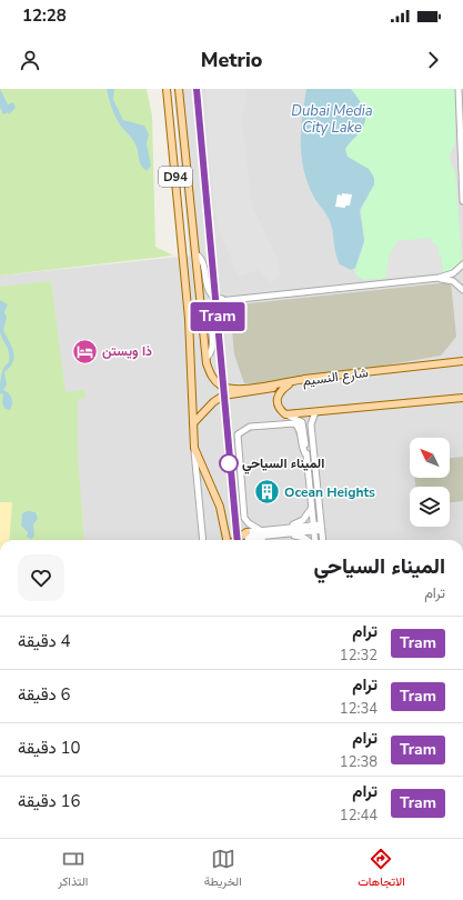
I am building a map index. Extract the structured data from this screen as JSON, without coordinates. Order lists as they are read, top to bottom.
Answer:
{
  "streets": {
    "main road": ["D94", "شارع النسيم"]
  },
  "crossings": [
    ["D94", "شارع النسيم"]
  ],
  "water": ["Dubai Media City Lake"],
  "places": {
    "hotel": ["ذا ويستن"],
    "other": ["الميناء السياحي"],
    "building": ["Ocean Heights"]
  },
  "lines": ["tram line Tram"],
  "north": "top left",
  "page": {
    "status": "12:28",
    "header": "Metrio",
    "on_map": "Tram",
    "heading": ["الميناء السياحي", "ترام"],
    "list": [
      {
        "mark": "Tram",
        "name": "ترام",
        "note": "12:32",
        "value": "4 دقيقة"
      },
      {
        "mark": "Tram",
        "name": "ترام",
        "note": "12:34",
        "value": "6 دقيقة"
      },
      {
        "mark": "Tram",
        "name": "ترام",
        "note": "12:38",
        "value": "10 دقيقة"
      },
      {
        "mark": "Tram",
        "name": "ترام",
        "note": "12:44",
        "value": "16 دقيقة"
      }
    ],
    "tabs": ["الاتجاهات", "الخريطة", "التذاكر"]
  }
}
